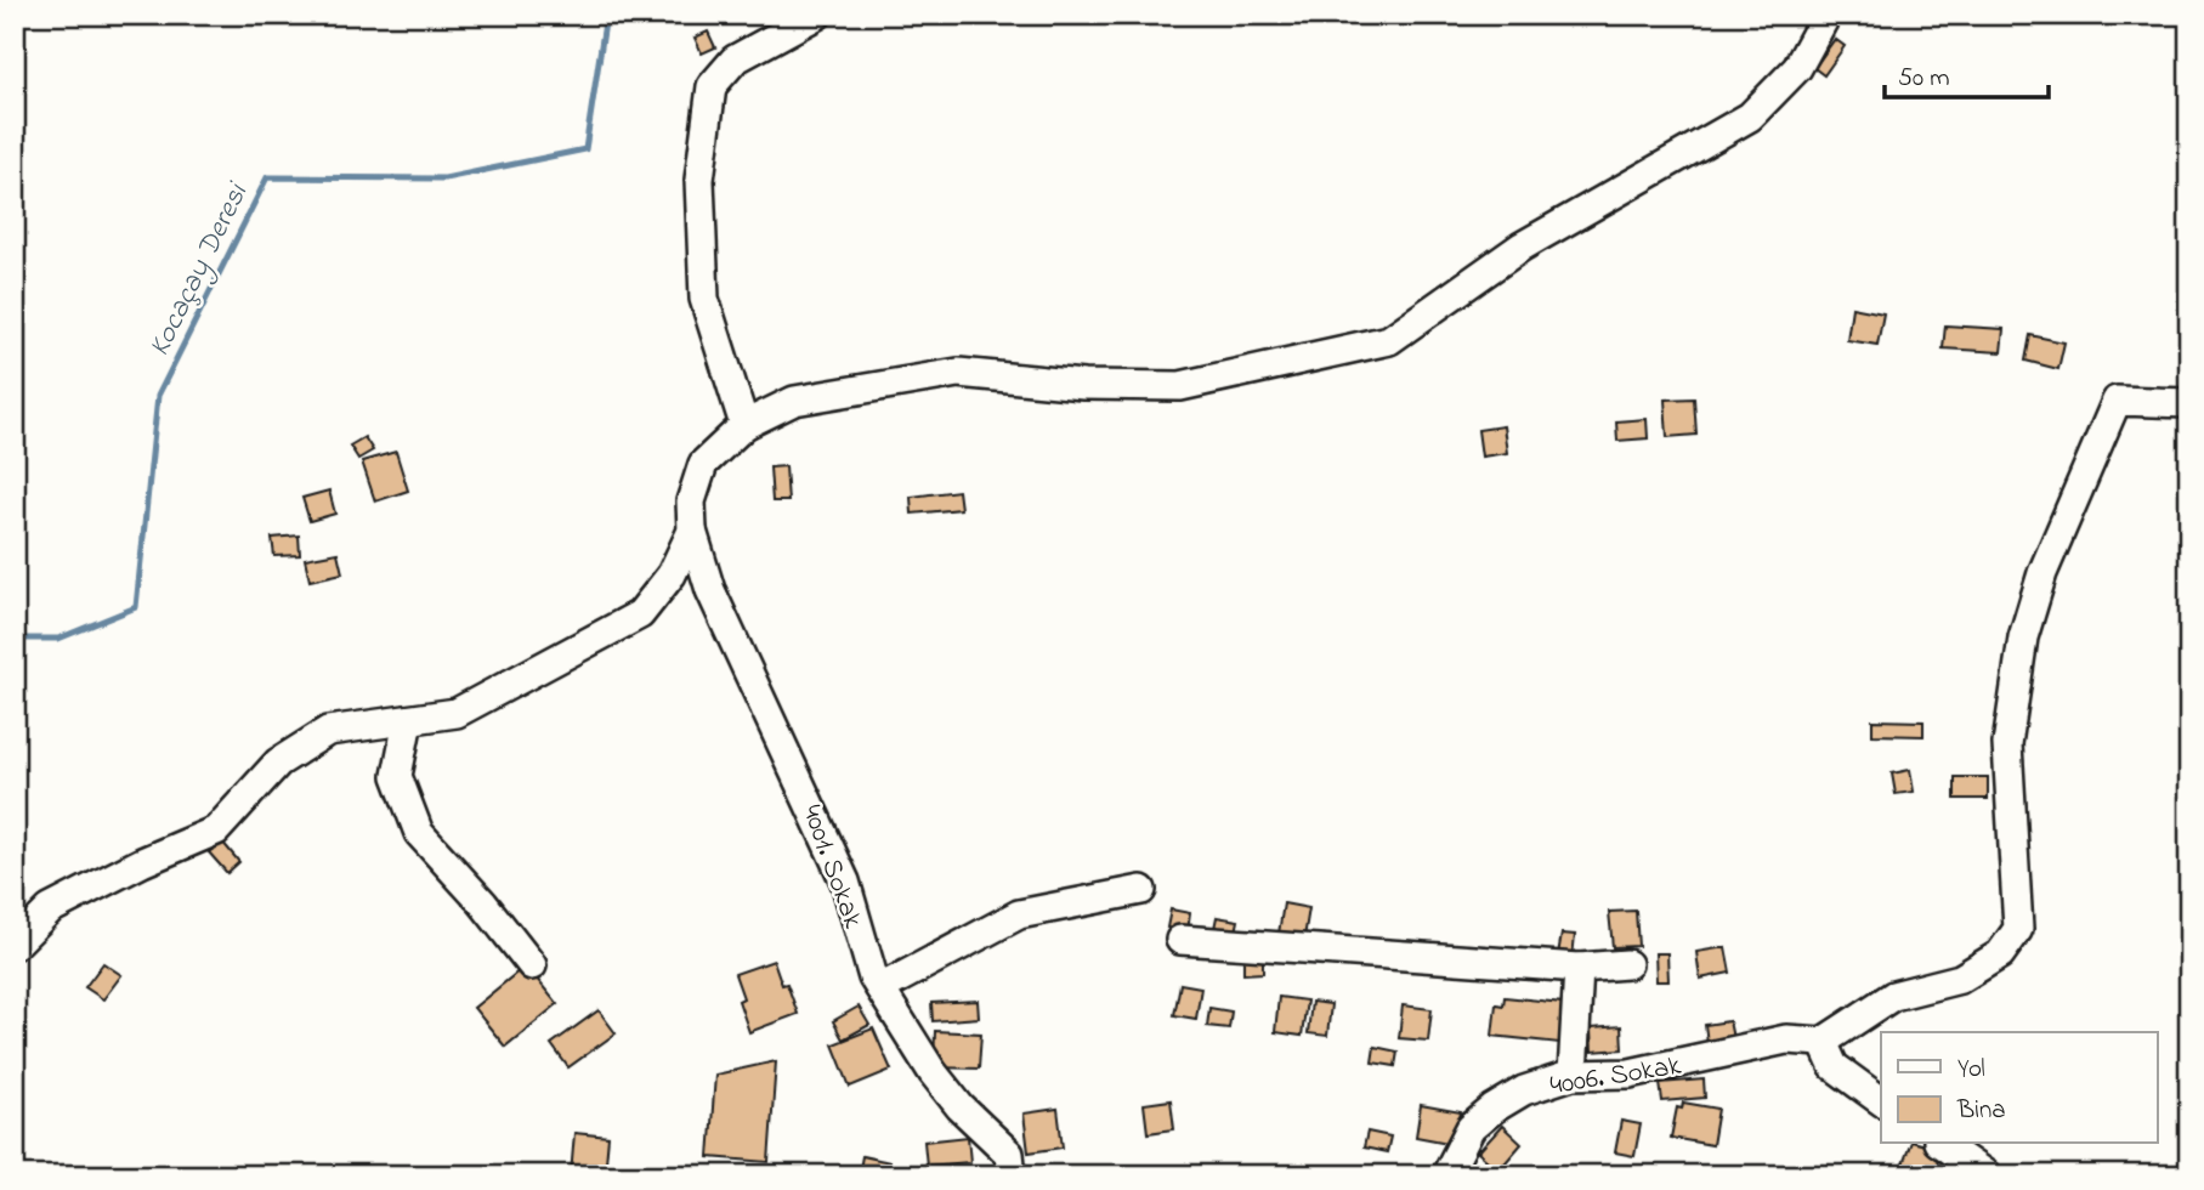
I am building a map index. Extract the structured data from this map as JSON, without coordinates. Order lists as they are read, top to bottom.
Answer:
{
  "streets": {
    "street": ["4001. Sokak", "4006. Sokak"]
  },
  "water": ["Kocaçay Deresi"],
  "legend": ["Yol", "Bina"],
  "scale_bar": "50 m"
}
